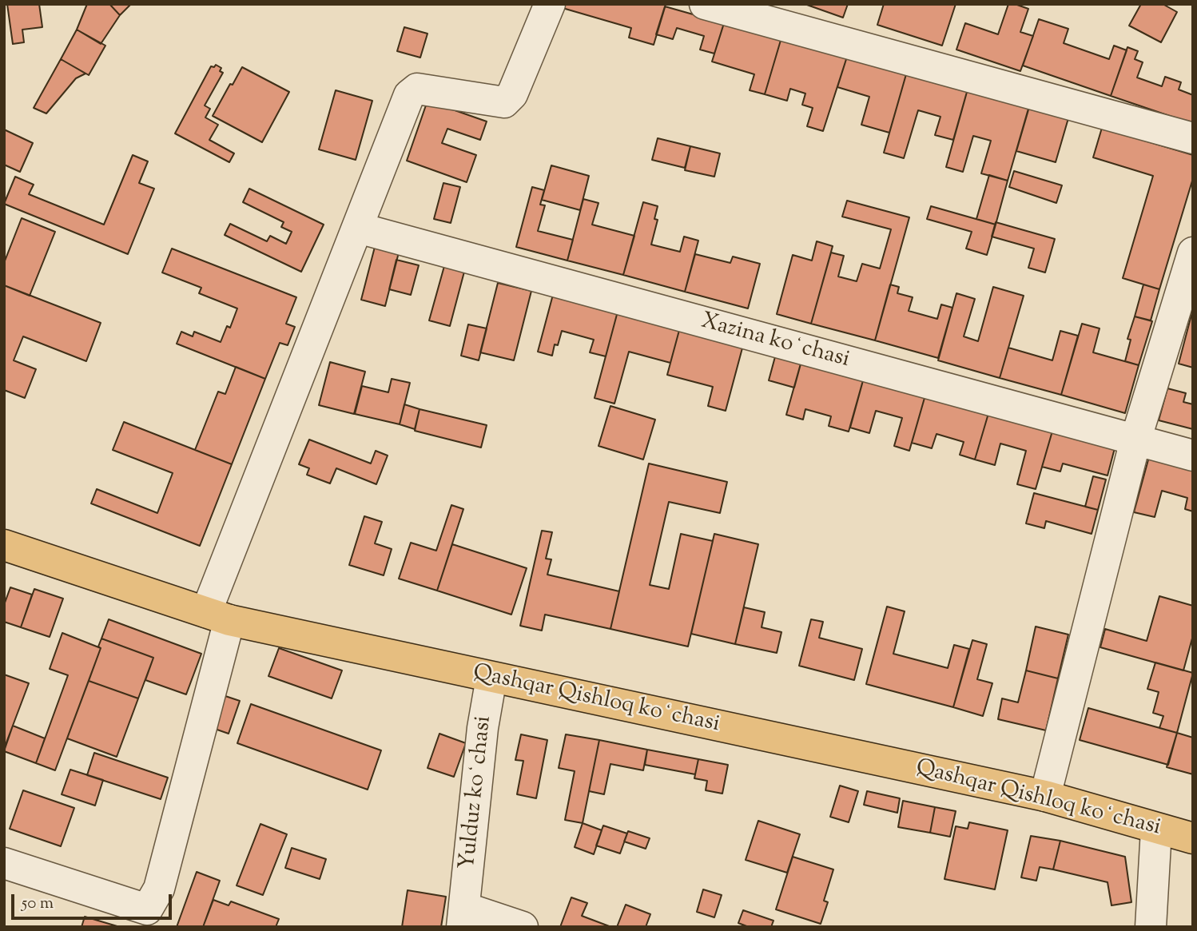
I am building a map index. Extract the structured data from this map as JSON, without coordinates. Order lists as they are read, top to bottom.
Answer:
{
  "streets": {
    "main road": ["Qashqar Qishloq koʻchasi"],
    "street": ["Xazina koʻchasi", "Yulduz koʻchasi"]
  },
  "crossings": [
    ["Qashqar Qishloq koʻchasi", "Yulduz koʻchasi"]
  ],
  "scale_bar": "50 m"
}
